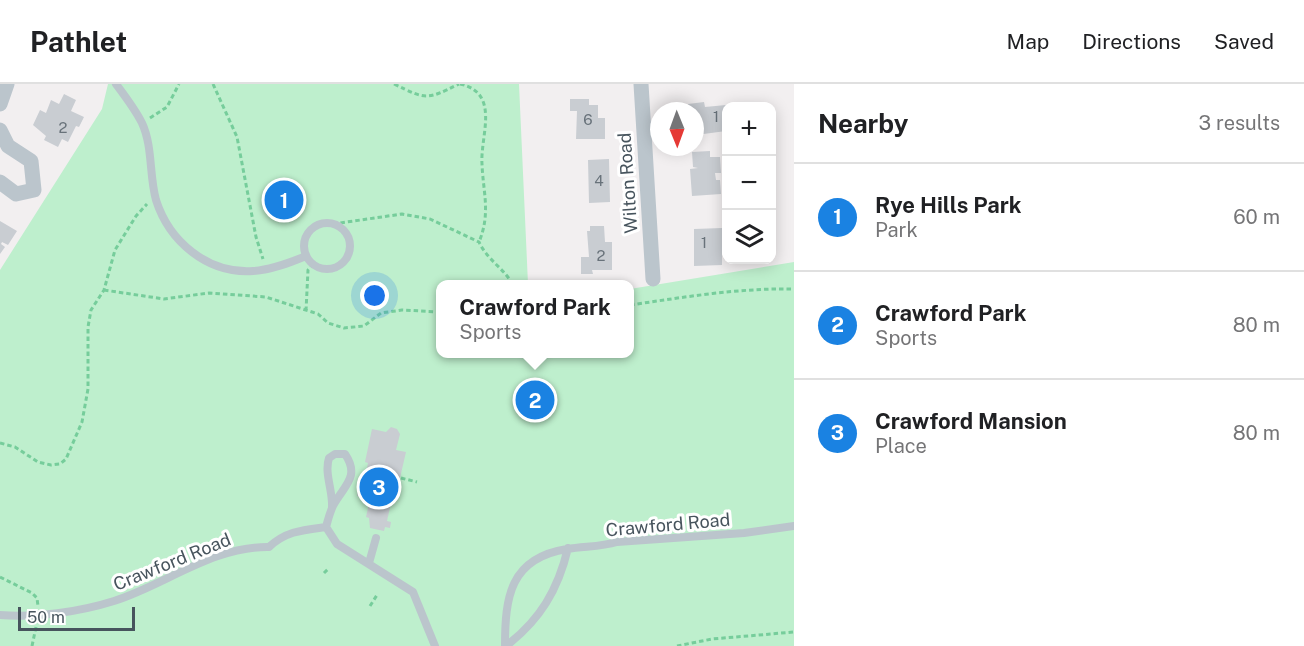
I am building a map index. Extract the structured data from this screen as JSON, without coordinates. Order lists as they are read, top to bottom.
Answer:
{
  "streets": {
    "street": ["Wilton Road"],
    "lane": ["Crawford Road"]
  },
  "house_numbers": [
    "1",
    "6",
    "2",
    "4",
    "1",
    "2"
  ],
  "scale_bar": "50 m",
  "north": "bottom",
  "page": {
    "header": "Pathlet",
    "nav": ["Map", "Directions", "Saved"],
    "heading": ["Nearby", "3 results"],
    "map_buttons": ["+", "−"],
    "list": [
      {
        "mark": "1",
        "name": "Rye Hills Park",
        "note": "Park",
        "value": "60 m"
      },
      {
        "mark": "2",
        "name": "Crawford Park",
        "note": "Sports",
        "value": "80 m"
      },
      {
        "mark": "3",
        "name": "Crawford Mansion",
        "note": "Place",
        "value": "80 m"
      }
    ],
    "pins": ["1", "2", "3"],
    "popup": ["Crawford Park", "Sports"],
    "scale": "50 m"
  }
}
